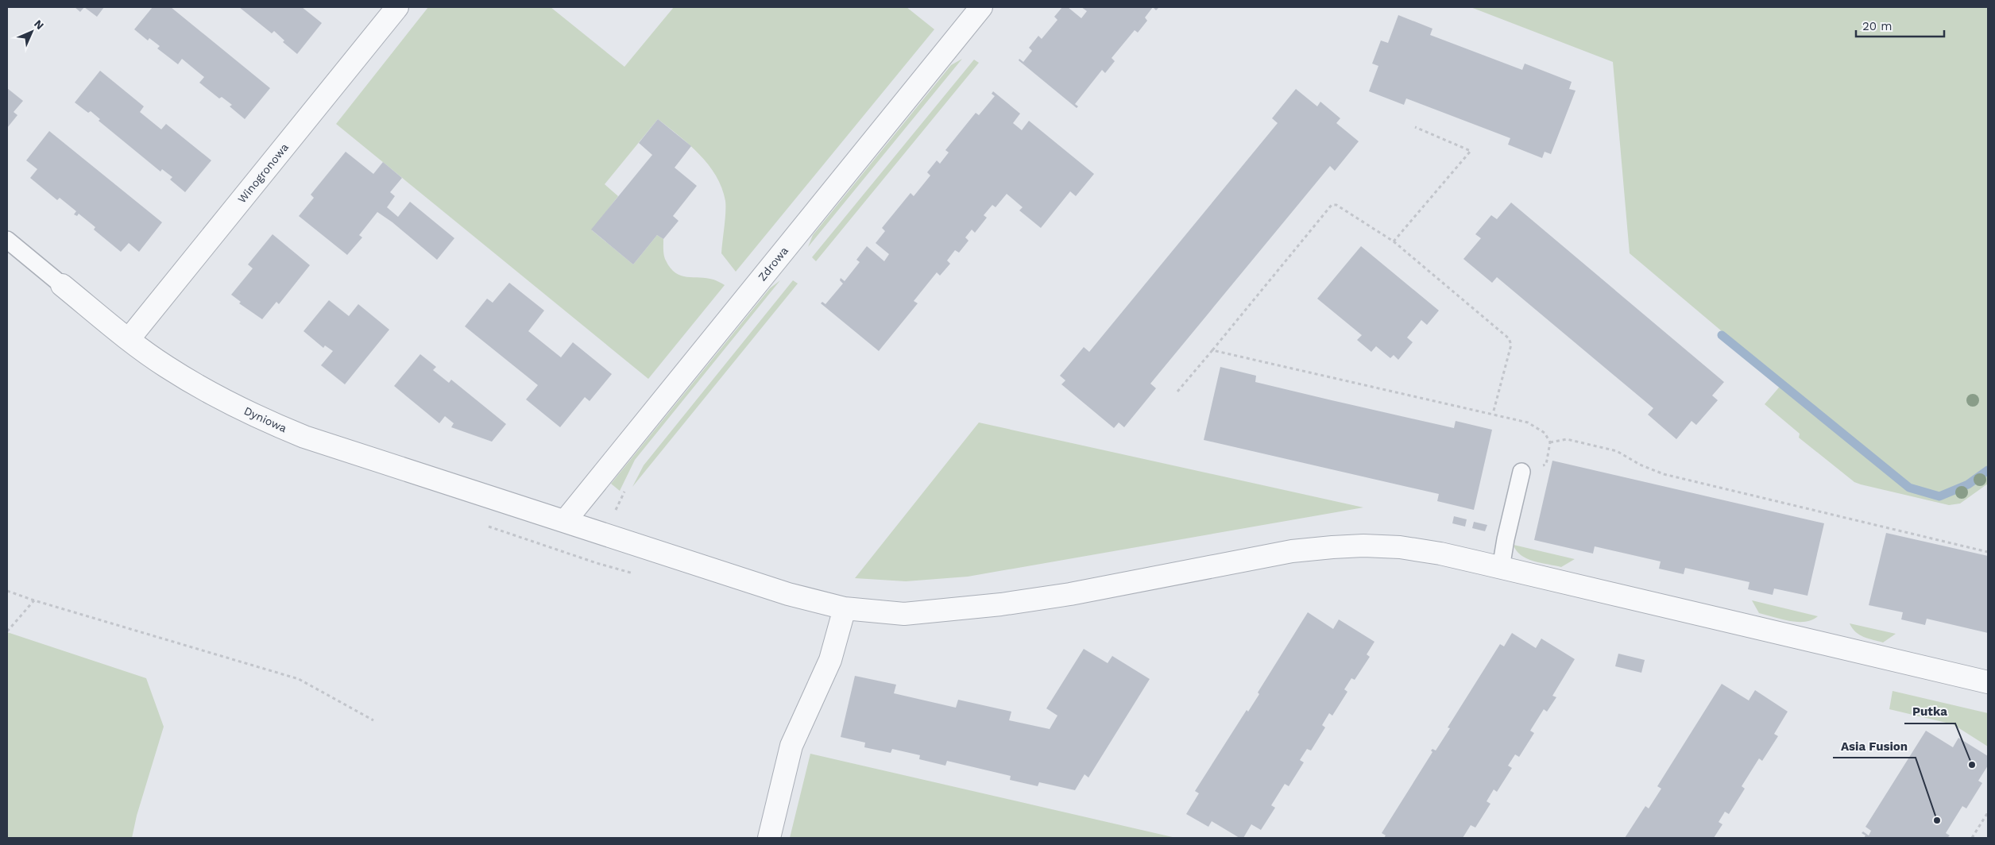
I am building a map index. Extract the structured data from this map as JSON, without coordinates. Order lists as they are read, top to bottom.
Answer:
{
  "streets": {
    "street": ["Winogronowa", "Zdrowa", "Dyniowa"]
  },
  "crossings": [
    ["Winogronowa", "Dyniowa"],
    ["Zdrowa", "Dyniowa"]
  ],
  "places": ["Putka", "Asia Fusion"],
  "scale_bar": "20 m",
  "north": "top right"
}
